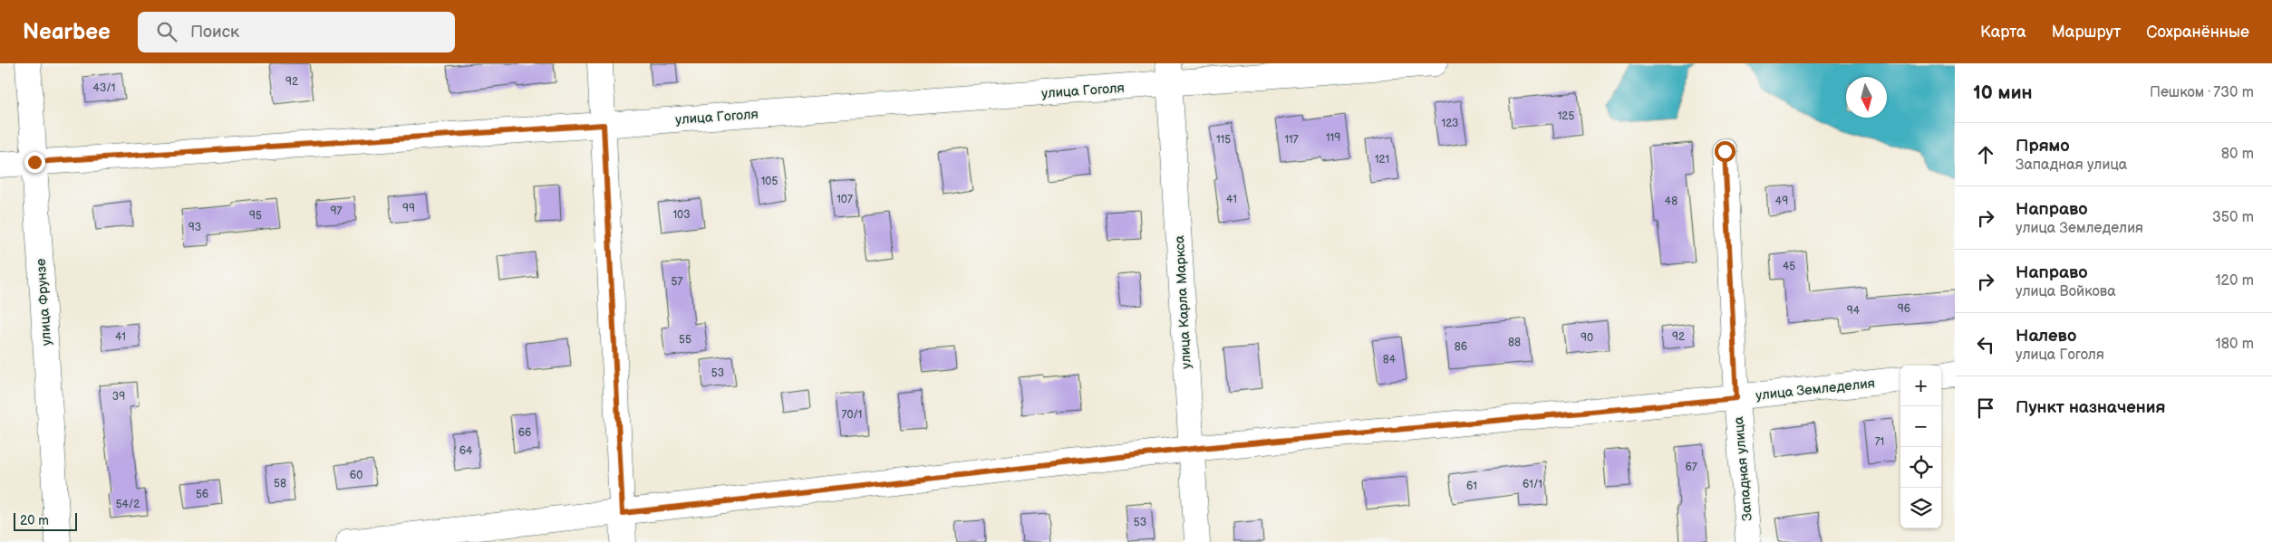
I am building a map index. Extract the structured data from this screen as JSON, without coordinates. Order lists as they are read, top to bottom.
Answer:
{
  "streets": {
    "street": [
      "улица Гоголя",
      "улица Фрунзе",
      "улица Карла Маркса",
      "улица Земледелия",
      "Западная улица"
    ]
  },
  "crossings": [
    ["улица Гоголя", "улица Фрунзе"],
    ["улица Гоголя", "улица Карла Маркса"],
    ["улица Карла Маркса", "улица Земледелия"],
    ["улица Земледелия", "Западная улица"]
  ],
  "house_numbers": [
    "92",
    "43/1",
    "125",
    "123",
    "119",
    "115",
    "117",
    "121",
    "105",
    "107",
    "41",
    "48",
    "49",
    "99",
    "97",
    "103",
    "95",
    "93",
    "45",
    "57",
    "96",
    "94",
    "41",
    "92",
    "90",
    "55",
    "88",
    "86",
    "84",
    "53",
    "39",
    "70/1",
    "66",
    "71",
    "64",
    "67",
    "60",
    "58",
    "61/1",
    "61",
    "56",
    "54/2",
    "53"
  ],
  "scale_bar": "20 m",
  "north": "bottom",
  "page": {
    "header": "Nearbee",
    "search": "Поиск",
    "nav": ["Карта", "Маршрут", "Сохранённые"],
    "heading": ["10 мин", "Пешком · 730 m"],
    "list": [
      ["Прямо", "Западная улица", "80 m"],
      ["Направо", "улица Земледелия", "350 m"],
      ["Направо", "улица Войкова", "120 m"],
      ["Налево", "улица Гоголя", "180 m"],
      "Пункт назначения"
    ],
    "map_buttons": ["+", "−"],
    "scale": "20 m"
  }
}
